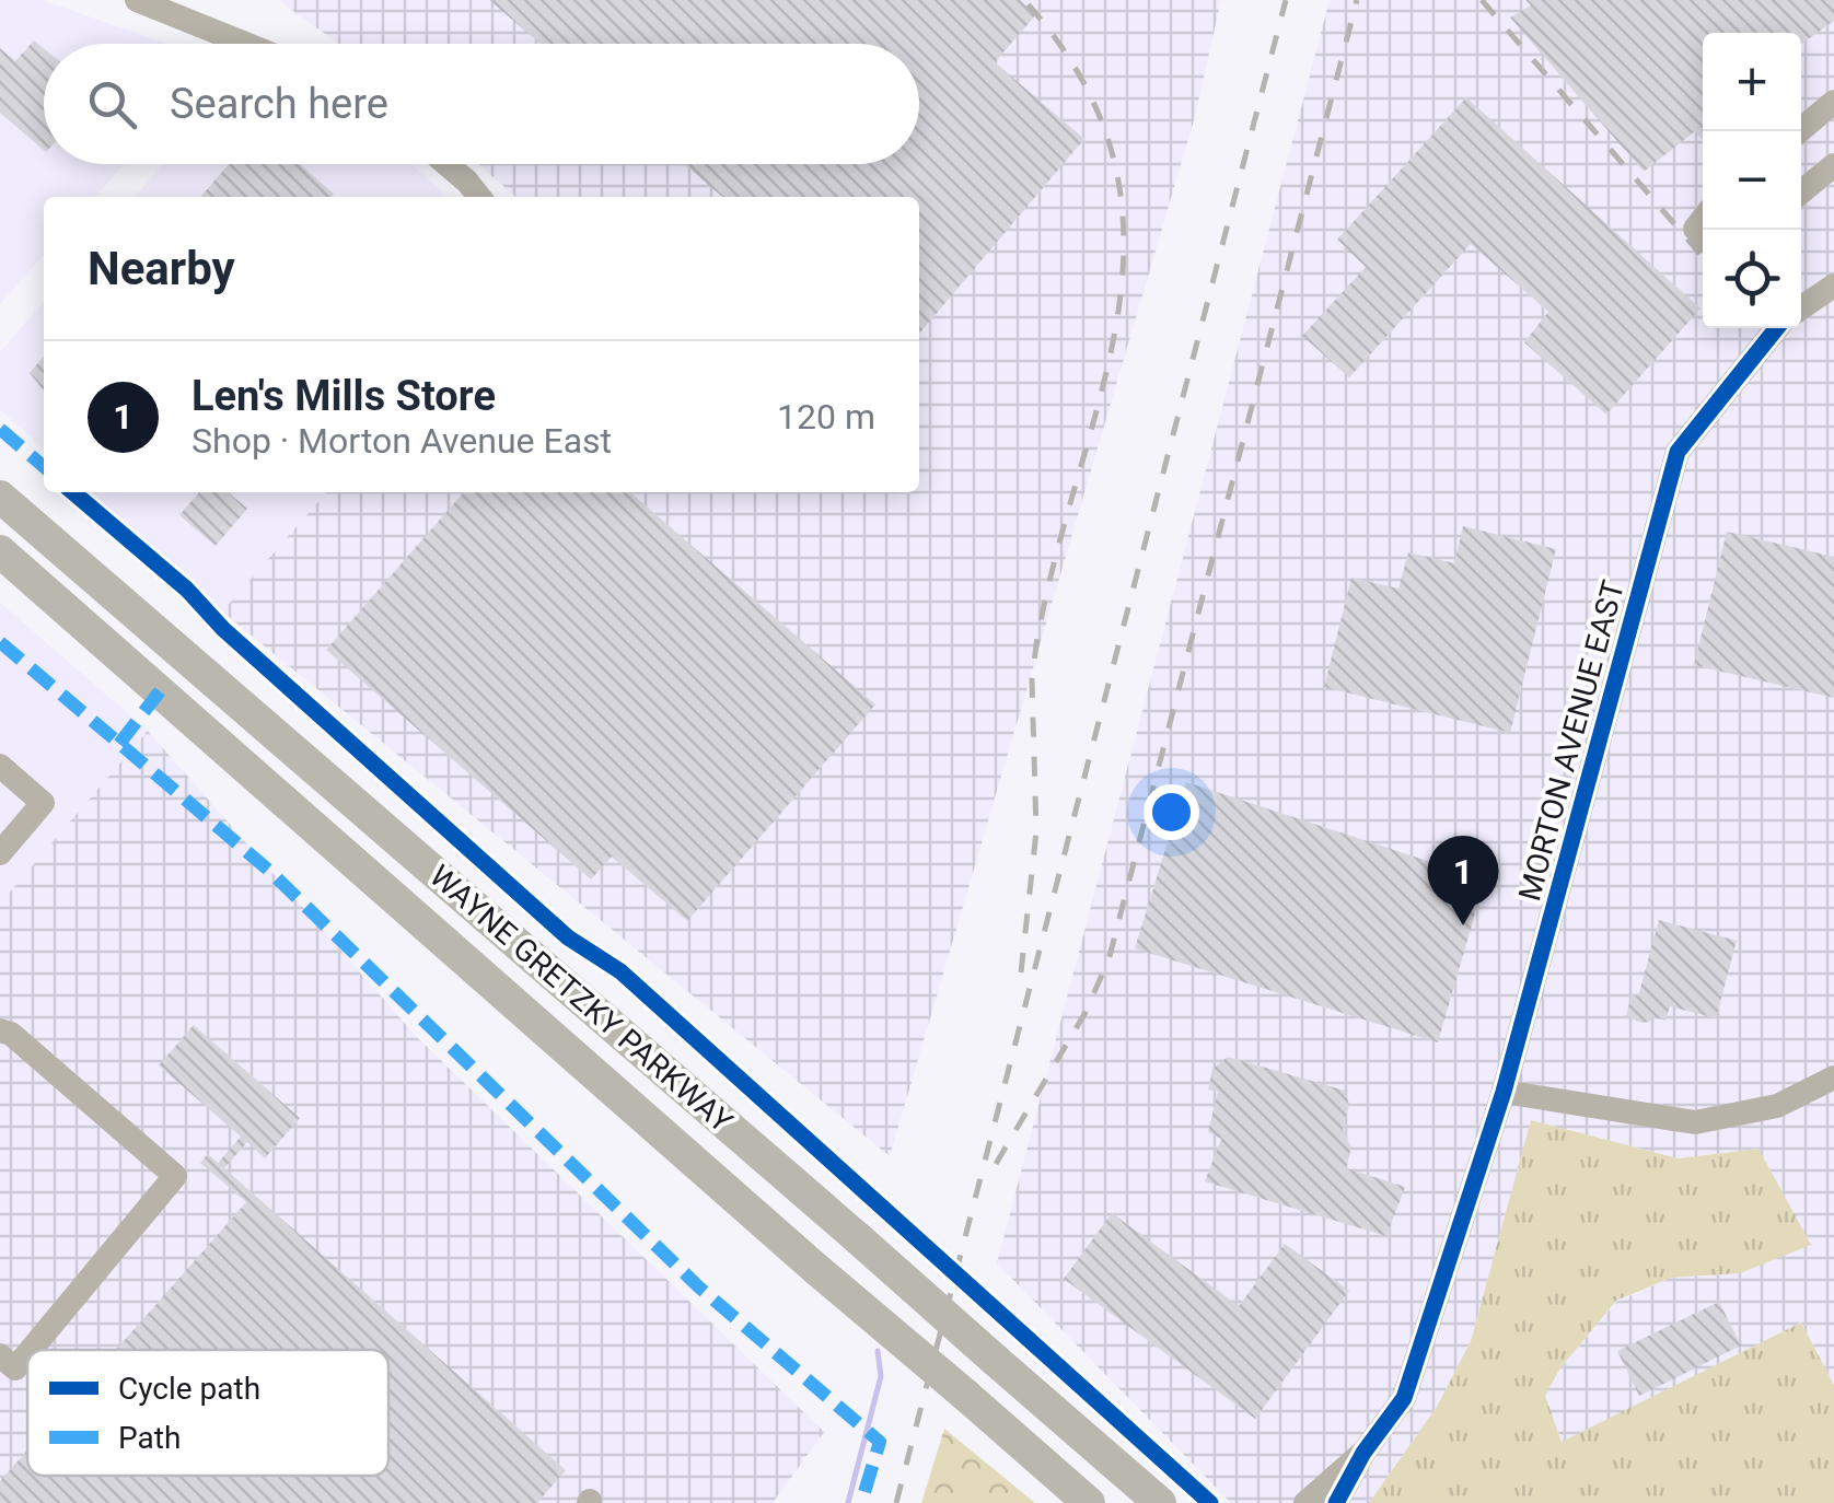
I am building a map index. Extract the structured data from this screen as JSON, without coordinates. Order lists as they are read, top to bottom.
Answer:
{
  "streets": {
    "main road": ["WAYNE GRETZKY PARKWAY"],
    "street": ["MORTON AVENUE EAST"]
  },
  "legend": ["Cycle path", "Path"],
  "page": {
    "map_buttons": ["+", "−"],
    "search": "Search here",
    "heading": "Nearby",
    "list": [
      {
        "mark": "1",
        "name": "Len's Mills Store",
        "note": "Shop · Morton Avenue East",
        "value": "120 m"
      }
    ],
    "pins": "1"
  }
}
